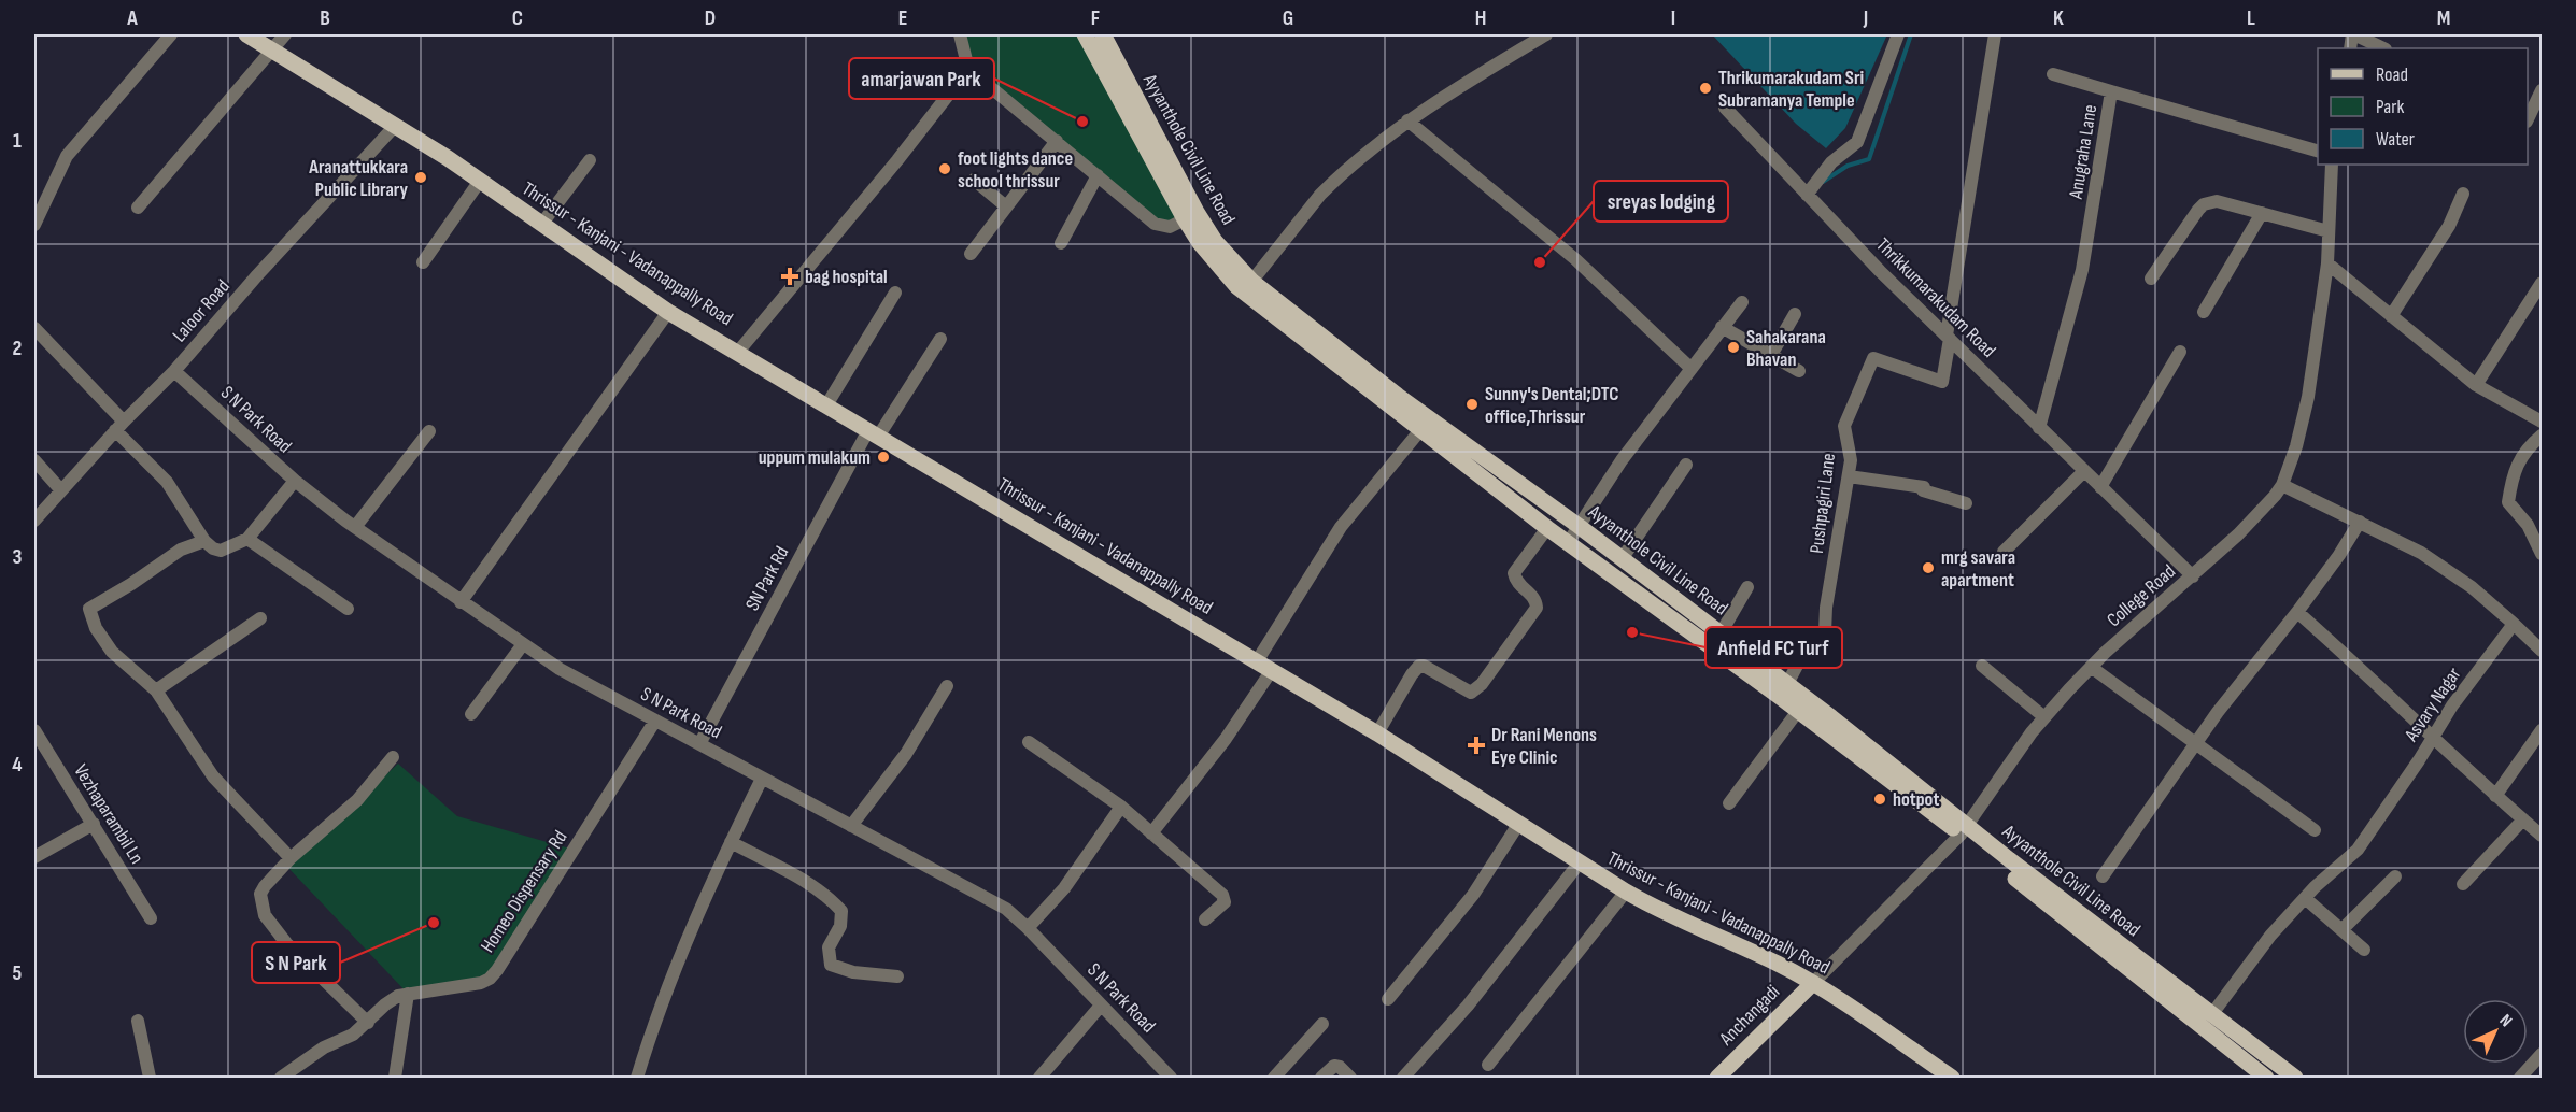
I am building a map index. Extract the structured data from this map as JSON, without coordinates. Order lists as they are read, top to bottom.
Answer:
{
  "streets": {
    "main road": ["Ayyanthole Civil Line Road", "Thrissur - Kanjani - Vadanappally Road", "Anchangadi"],
    "street": [
      "Anugraha Lane",
      "Thrikkumarakudam Road",
      "Laloor Road",
      "S N Park Road",
      "Pushpagiri Lane",
      "SN Park Rd",
      "College Road",
      "Asvary Nagar",
      "Vezhaparambil Ln",
      "Homeo Dispensary Rd"
    ]
  },
  "crossings": [
    ["Ayyanthole Civil Line Road", "Pushpagiri Lane"],
    ["Ayyanthole Civil Line Road", "College Road"],
    ["Ayyanthole Civil Line Road", "Asvary Nagar"],
    ["Anugraha Lane", "Thrikkumarakudam Road"],
    ["Thrissur - Kanjani - Vadanappally Road", "Laloor Road"],
    ["Thrissur - Kanjani - Vadanappally Road", "SN Park Rd"],
    ["Thrissur - Kanjani - Vadanappally Road", "College Road"],
    ["Thrissur - Kanjani - Vadanappally Road", "Anchangadi"],
    ["Thrikkumarakudam Road", "Pushpagiri Lane"],
    ["Thrikkumarakudam Road", "College Road"],
    ["Laloor Road", "S N Park Road"],
    ["S N Park Road", "SN Park Rd"],
    ["S N Park Road", "Homeo Dispensary Rd"],
    ["College Road", "Anchangadi"]
  ],
  "places": {
    "other": [
      "Thrikumarakudam Sri Subramanya Temple",
      "amarjawan Park",
      "foot lights dance school thrissur",
      "Aranattukkara Public Library",
      "sreyas lodging",
      "Sahakarana Bhavan",
      "Sunny's Dental;DTC office,Thrissur",
      "uppum mulakum",
      "mrg savara apartment",
      "Anfield FC Turf",
      "hotpot",
      "S N Park"
    ],
    "health": ["bag hospital", "Dr Rani Menons Eye Clinic"]
  },
  "legend": ["Road", "Park", "Water"],
  "north": "top right",
  "grid": {
    "columns": [
      "A",
      "B",
      "C",
      "D",
      "E",
      "F",
      "G",
      "H",
      "I",
      "J",
      "K",
      "L",
      "M"
    ],
    "rows": [
      "1",
      "2",
      "3",
      "4",
      "5"
    ]
  }
}
